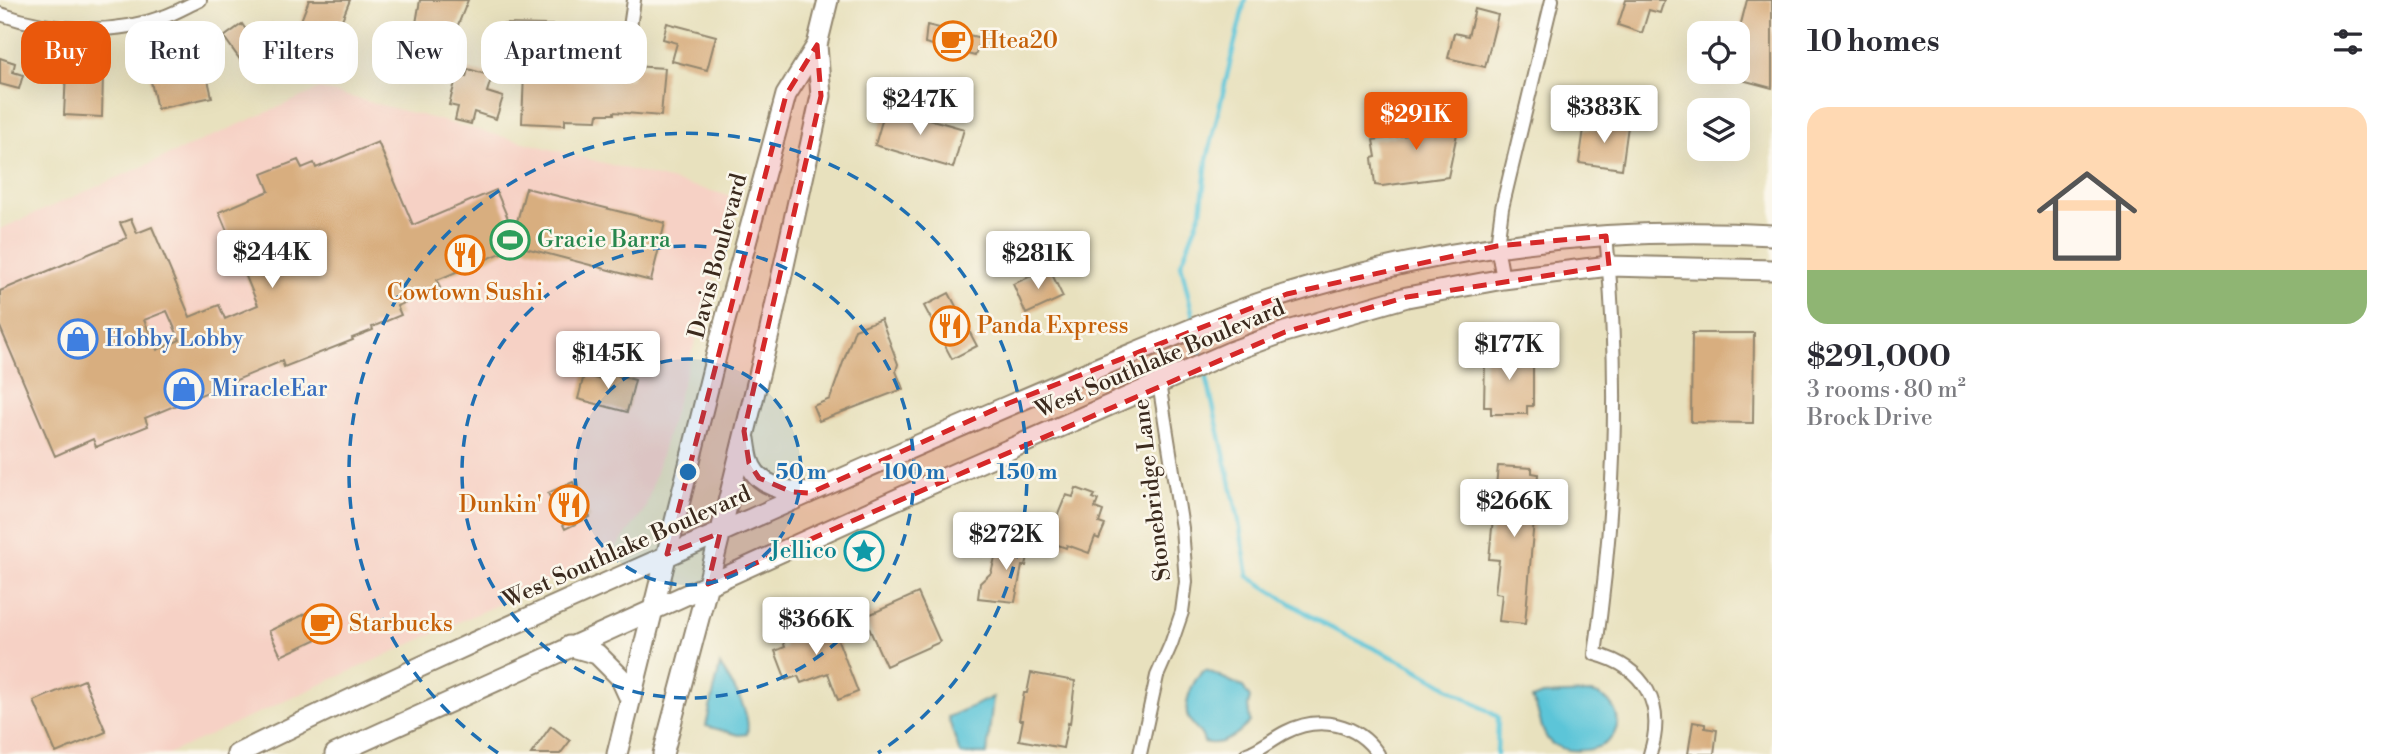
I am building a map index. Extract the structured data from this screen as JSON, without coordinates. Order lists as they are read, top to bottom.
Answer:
{
  "streets": {
    "main road": ["Davis Boulevard", "West Southlake Boulevard"],
    "street": ["Stonebridge Lane"]
  },
  "crossings": [
    ["Davis Boulevard", "West Southlake Boulevard"],
    ["West Southlake Boulevard", "Stonebridge Lane"]
  ],
  "places": {
    "cafe": ["Htea20", "Starbucks"],
    "sports": ["Gracie Barra"],
    "restaurant": ["Cowtown Sushi", "Panda Express", "Dunkin'"],
    "shop": ["Hobby Lobby", "MiracleEar"],
    "place": ["Jellico"]
  },
  "page": {
    "heading": "10 homes",
    "chip": [
      "Buy",
      "Rent",
      "Filters",
      "New",
      "Apartment"
    ],
    "price": [
      "$247K",
      "$383K",
      "$291K",
      "$244K",
      "$281K",
      "$177K",
      "$145K",
      "$266K",
      "$272K",
      "$366K"
    ],
    "list": [
      {
        "name": "$291,000",
        "note": "3 rooms · 80 m² · Brock Drive"
      }
    ]
  },
  "rings": ["50 m", "100 m", "150 m"]
}
